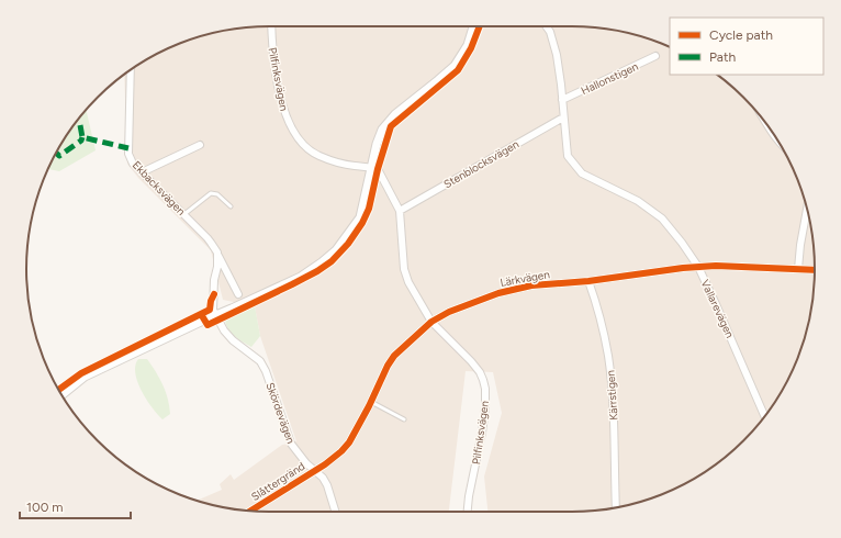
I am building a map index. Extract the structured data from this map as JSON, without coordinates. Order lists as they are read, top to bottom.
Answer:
{
  "streets": {
    "street": [
      "Hallonstigen",
      "Pilfinksvägen",
      "Stenblocksvägen",
      "Ekbacksvägen",
      "Lärkvägen",
      "Vallarevägen",
      "Kärrstigen",
      "Skördevägen",
      "Slåttergränd"
    ]
  },
  "crossings": [
    ["Hallonstigen", "Vallarevägen"],
    ["Pilfinksvägen", "Stenblocksvägen"],
    ["Pilfinksvägen", "Lärkvägen"],
    ["Stenblocksvägen", "Vallarevägen"],
    ["Lärkvägen", "Vallarevägen"],
    ["Lärkvägen", "Kärrstigen"],
    ["Lärkvägen", "Skördevägen"],
    ["Lärkvägen", "Slåttergränd"],
    ["Skördevägen", "Slåttergränd"]
  ],
  "legend": ["Cycle path", "Path"],
  "scale_bar": "100 m"
}
